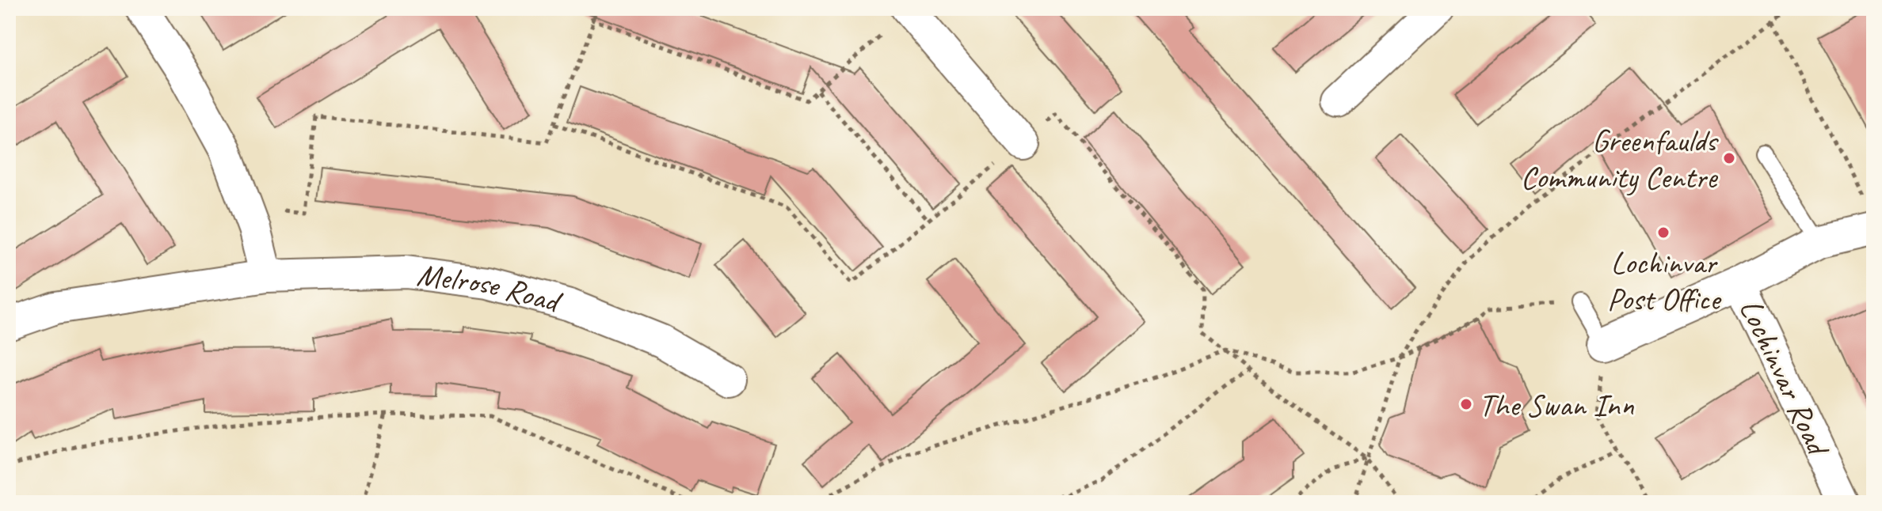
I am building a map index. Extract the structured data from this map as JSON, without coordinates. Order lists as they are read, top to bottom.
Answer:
{
  "streets": {
    "street": ["Melrose Road", "Lochinvar Road"]
  },
  "places": ["Greenfaulds Community Centre", "Lochinvar Post Office", "The Swan Inn"]
}
